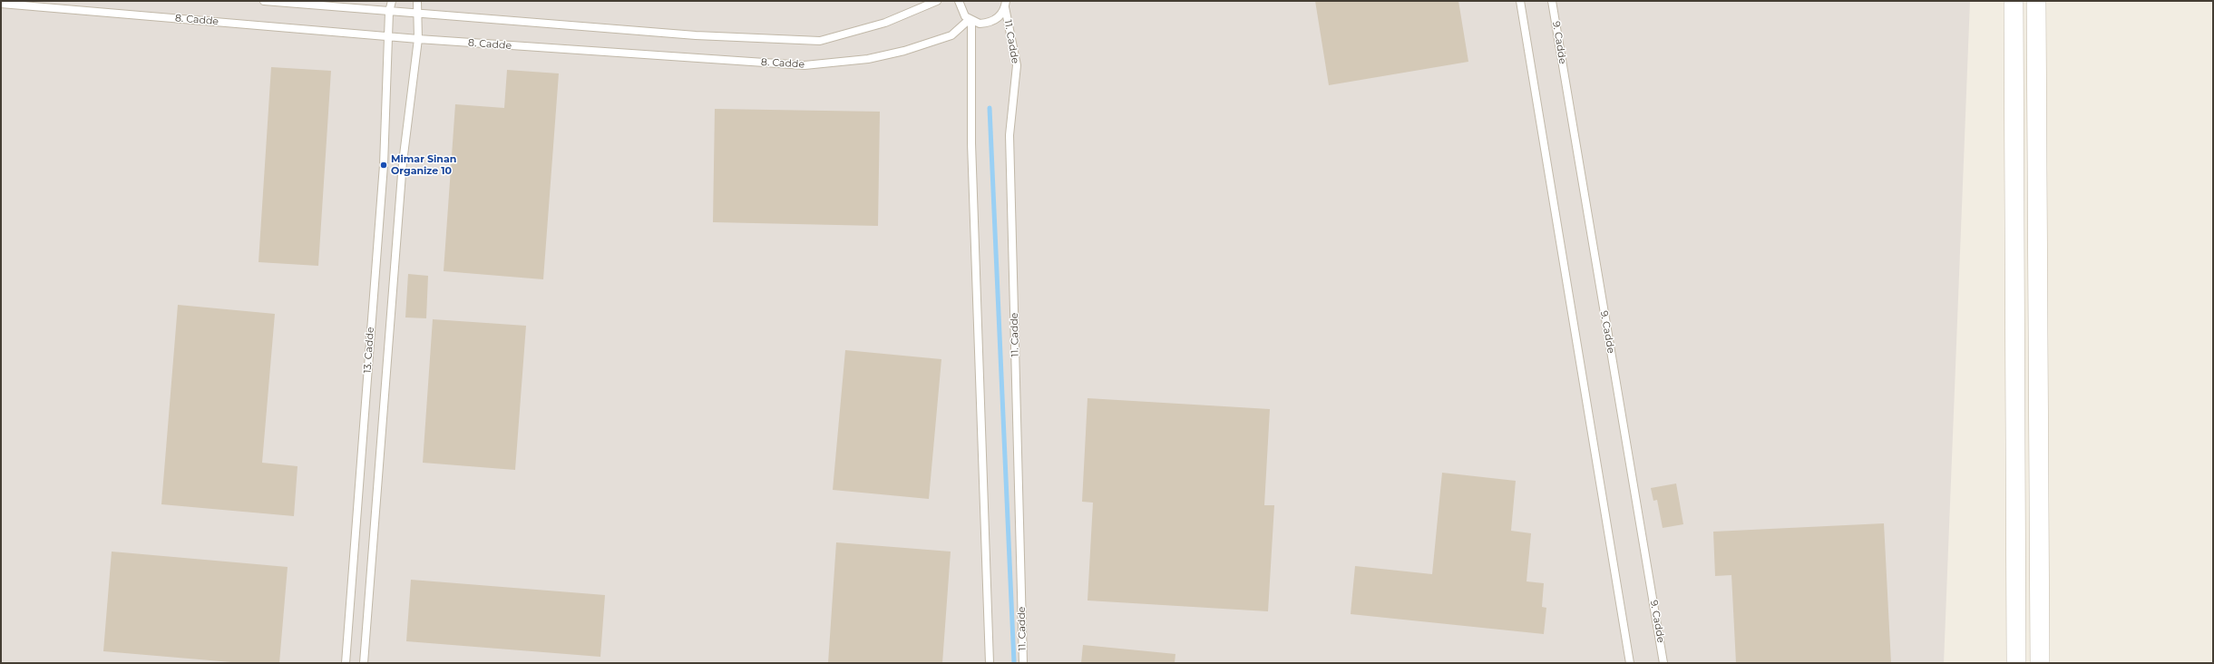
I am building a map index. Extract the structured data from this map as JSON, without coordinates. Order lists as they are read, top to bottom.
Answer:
{
  "streets": {
    "lane": [
      "8. Cadde",
      "11. Cadde",
      "9. Cadde",
      "13. Cadde"
    ]
  },
  "crossings": [
    ["8. Cadde", "13. Cadde"]
  ],
  "places": ["Mimar Sinan Organize 10"]
}
